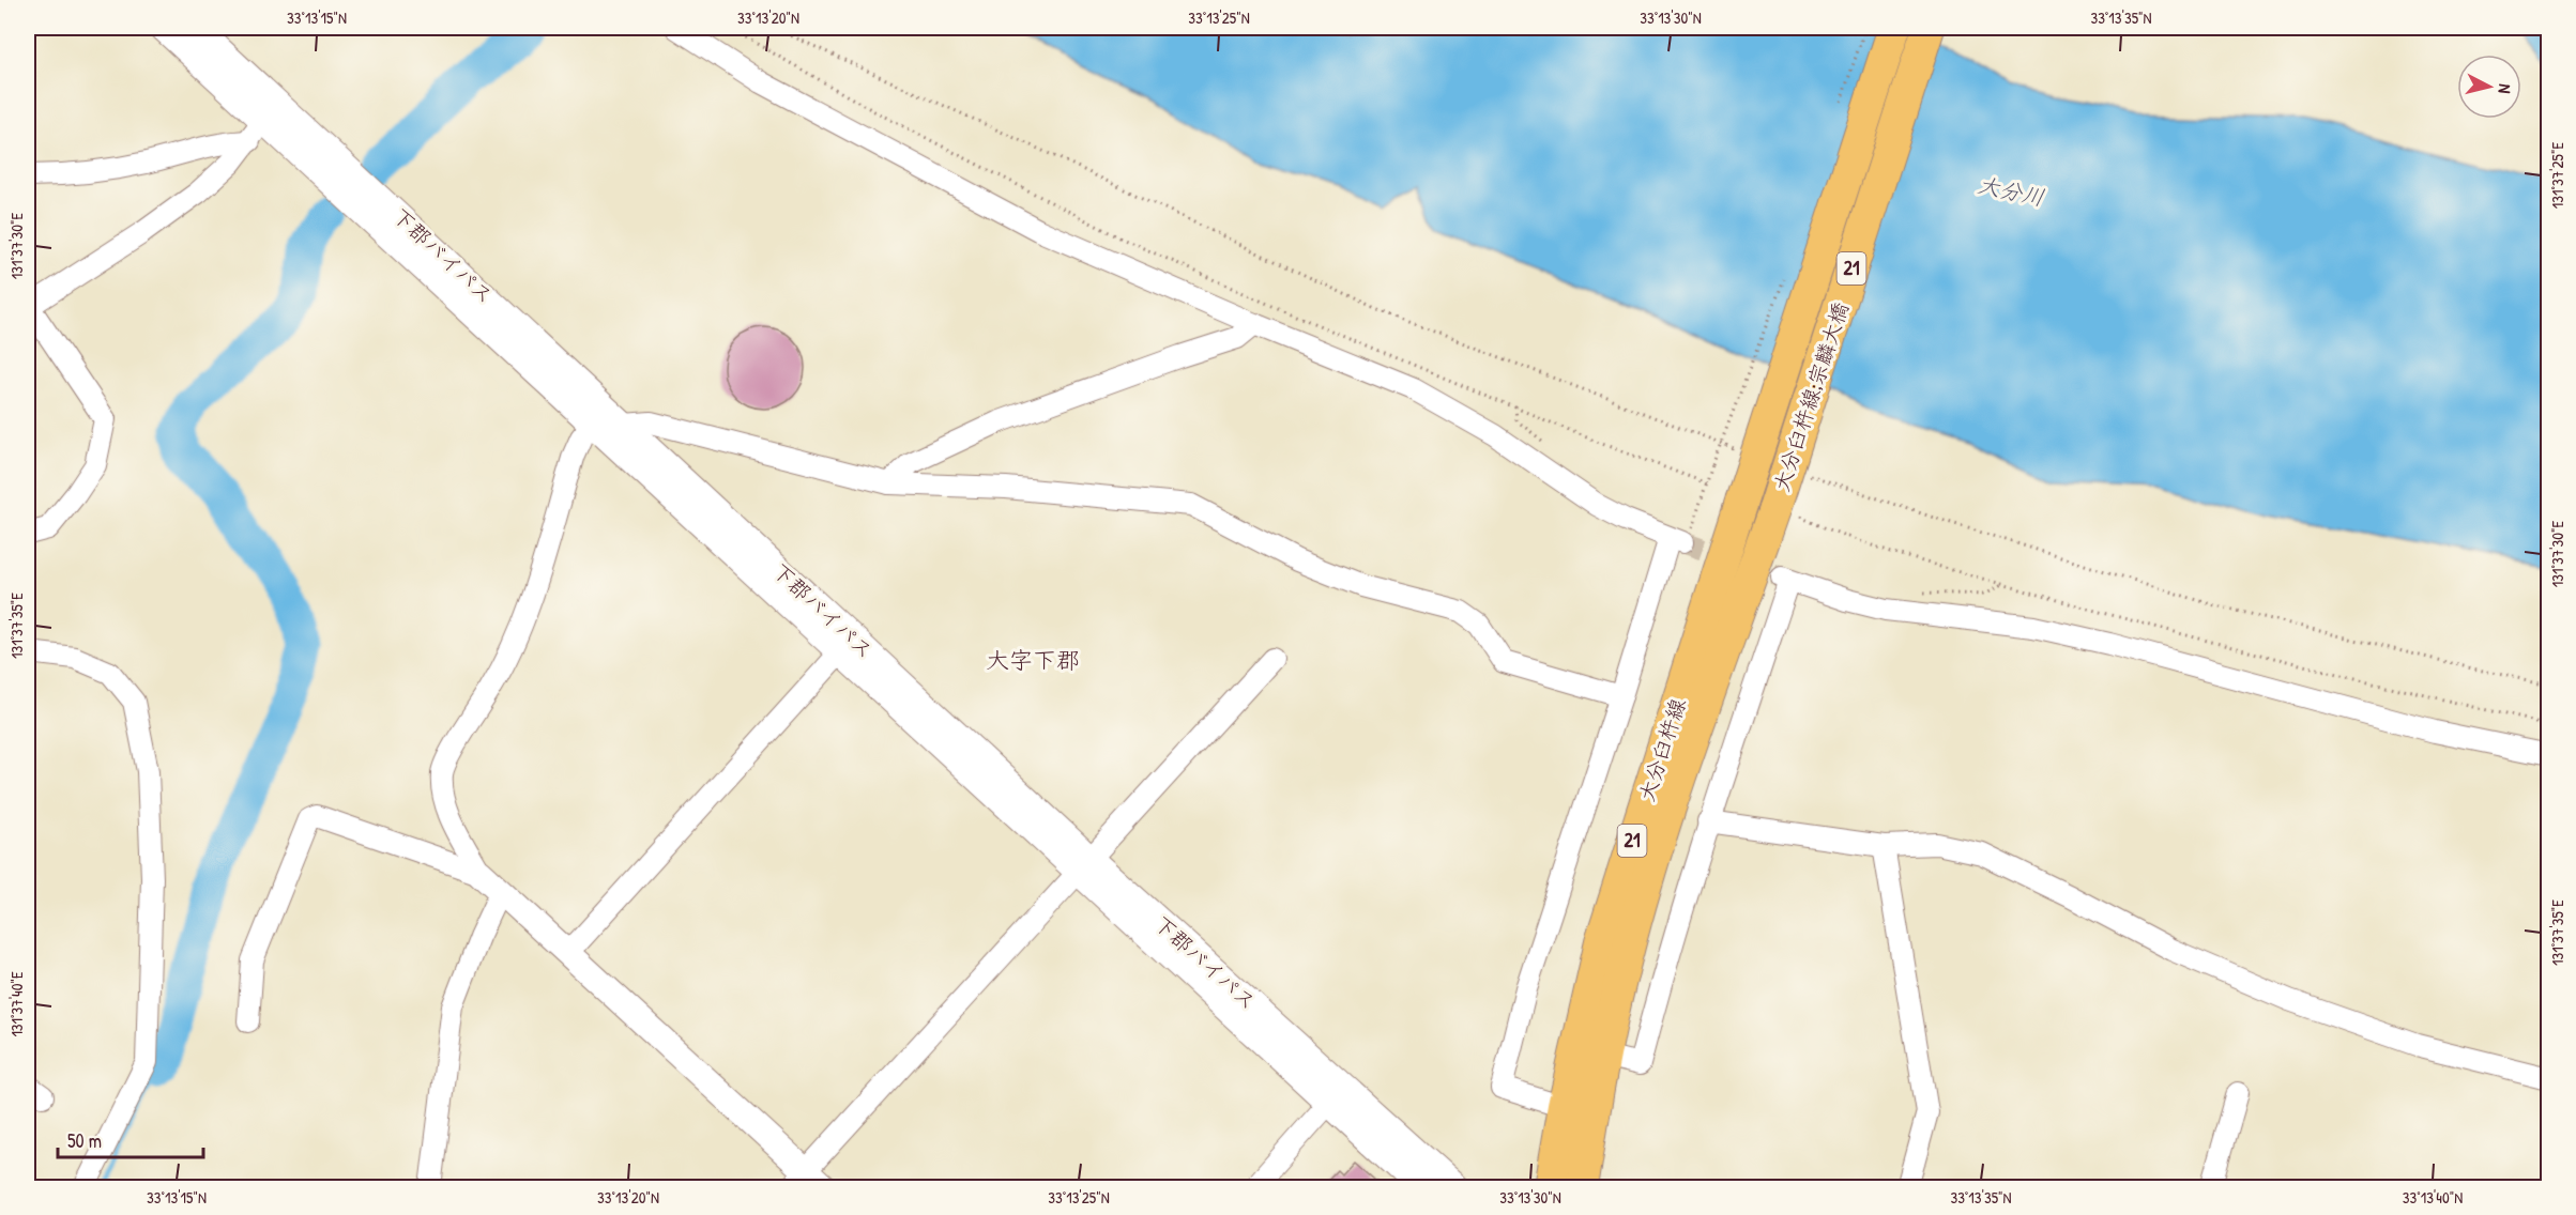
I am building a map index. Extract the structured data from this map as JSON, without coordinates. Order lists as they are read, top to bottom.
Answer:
{
  "streets": {
    "main road": ["21", "大分臼杵線;宗麟大橋", "大分臼杵線"],
    "street": ["下郡バイパス"]
  },
  "crossings": [
    ["大分臼杵線;宗麟大橋", "大分臼杵線"]
  ],
  "districts": ["大字下郡"],
  "water": ["大分川"],
  "scale_bar": "50 m",
  "north": "right",
  "coordinates": [
    "33°13'15\"N",
    "33°13'20\"N",
    "33°13'25\"N",
    "33°13'30\"N",
    "33°13'35\"N",
    "131°37'25\"E",
    "131°37'30\"E",
    "131°37'35\"E",
    "131°37'40\"E",
    "33°13'40\"N"
  ]
}
